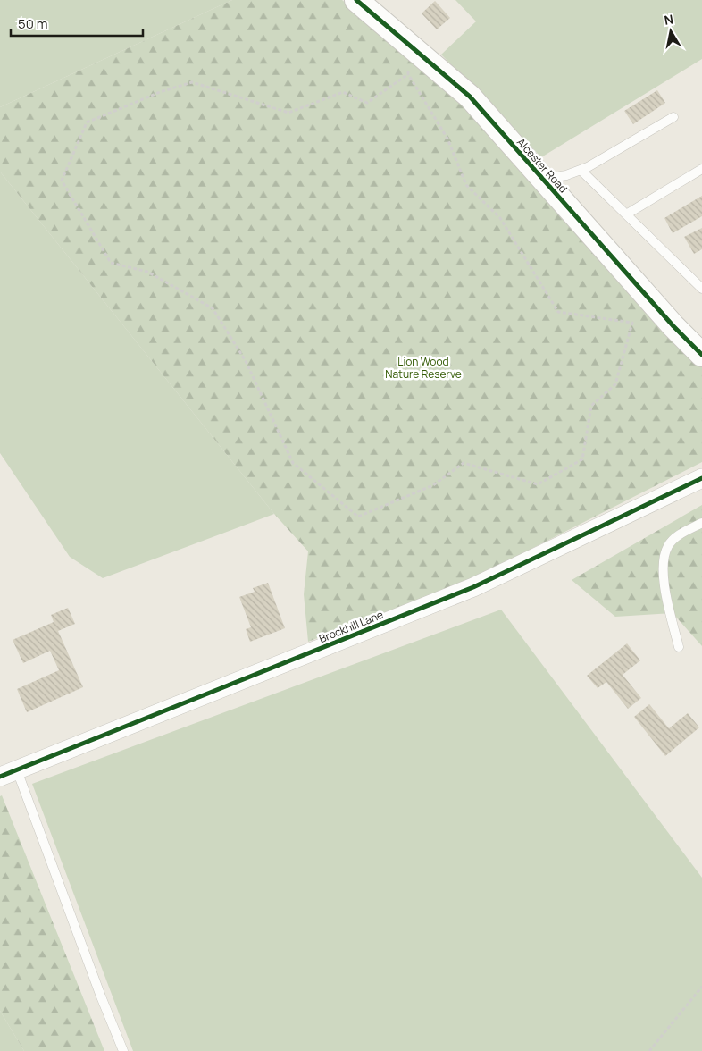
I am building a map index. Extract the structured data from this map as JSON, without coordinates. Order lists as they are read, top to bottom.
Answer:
{
  "streets": {
    "street": ["Alcester Road", "Brockhill Lane"]
  },
  "parks": ["Lion Wood Nature Reserve"],
  "scale_bar": "50 m",
  "north": "top"
}
